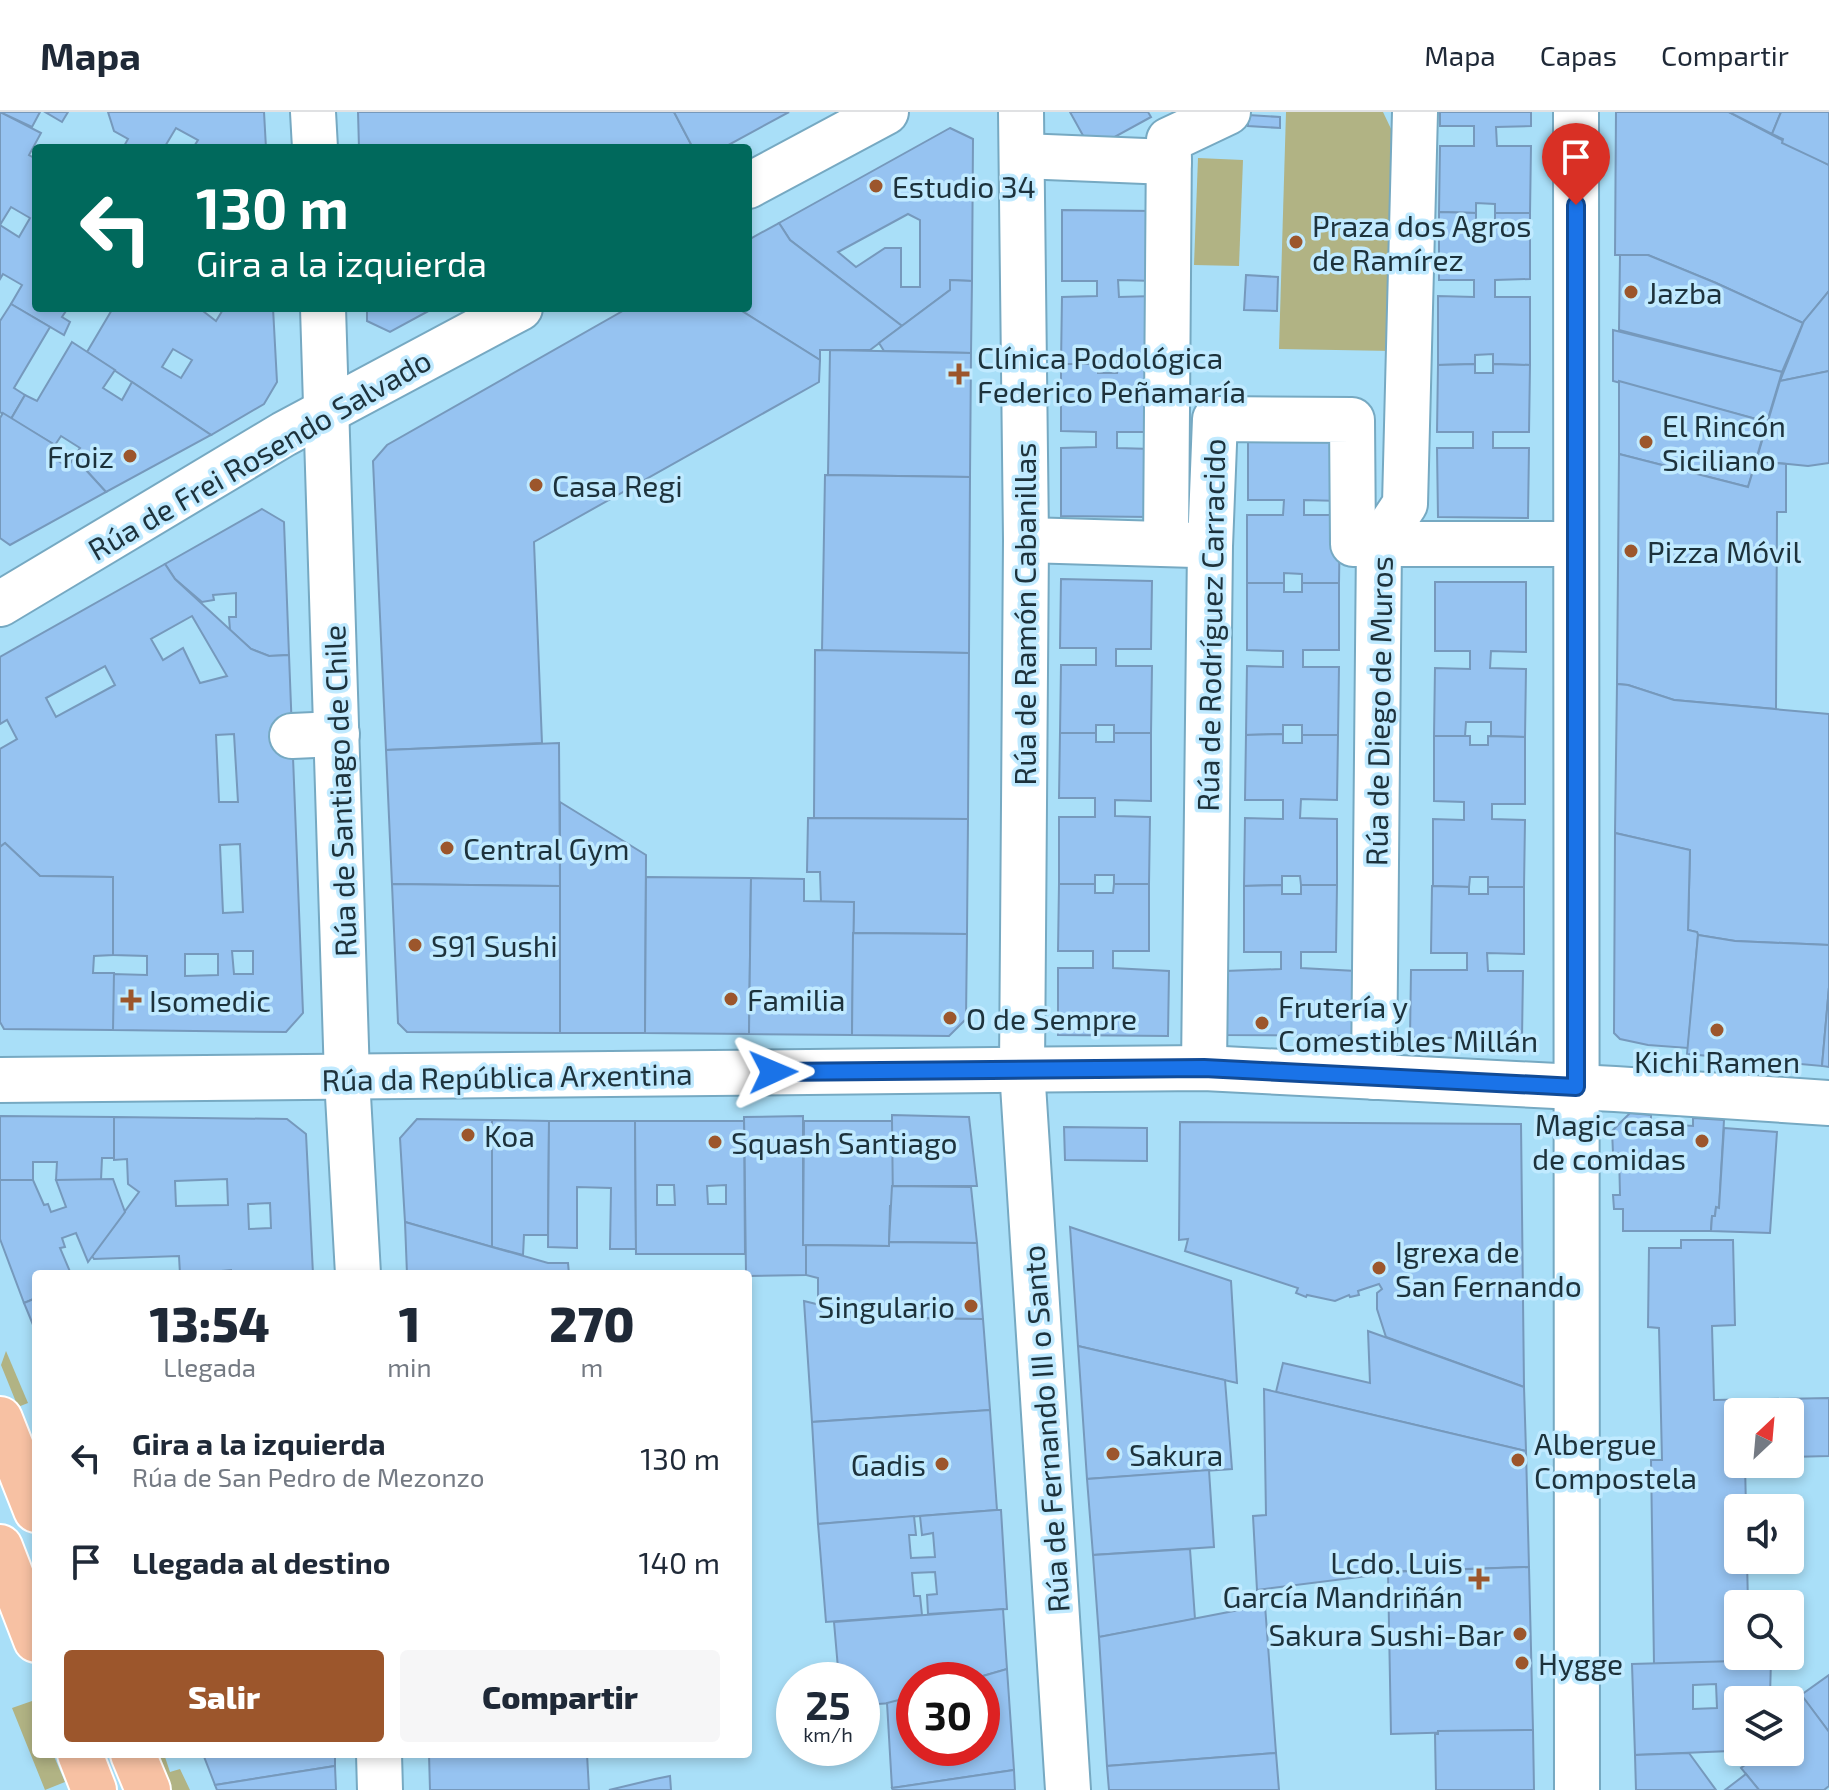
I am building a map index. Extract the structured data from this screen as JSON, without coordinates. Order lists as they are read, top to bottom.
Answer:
{
  "streets": {
    "street": [
      "Rúa de Frei Rosendo Salvado",
      "Rúa de Ramón Cabanillas",
      "Rúa de Rodríguez Carracido",
      "Rúa de Diego de Muros",
      "Rúa de Santiago de Chile",
      "Rúa da República Arxentina",
      "Rúa de Fernando III o Santo"
    ]
  },
  "crossings": [
    ["Rúa de Frei Rosendo Salvado", "Rúa de Santiago de Chile"],
    ["Rúa de Ramón Cabanillas", "Rúa da República Arxentina"],
    ["Rúa de Ramón Cabanillas", "Rúa de Fernando III o Santo"],
    ["Rúa de Rodríguez Carracido", "Rúa de Diego de Muros"],
    ["Rúa de Rodríguez Carracido", "Rúa da República Arxentina"],
    ["Rúa de Diego de Muros", "Rúa da República Arxentina"],
    ["Rúa de Santiago de Chile", "Rúa da República Arxentina"],
    ["Rúa da República Arxentina", "Rúa de Fernando III o Santo"]
  ],
  "places": {
    "other": [
      "Estudio 34",
      "Praza dos Agros de Ramírez",
      "Jazba",
      "El Rincón Siciliano",
      "Froiz",
      "Casa Regi",
      "Pizza Móvil",
      "Central Gym",
      "S91 Sushi",
      "Familia",
      "O de Sempre",
      "Frutería y Comestibles Millán",
      "Kichi Ramen",
      "Koa",
      "Magic casa de comidas",
      "Squash Santiago",
      "Igrexa de San Fernando",
      "Singulario",
      "Sakura",
      "Albergue Compostela",
      "Gadis",
      "Sakura Sushi-Bar",
      "Hygge"
    ],
    "health": ["Clínica Podológica Federico Peñamaría", "Isomedic", "Lcdo. Luis García Mandriñán"]
  },
  "north": "top right",
  "page": {
    "header": "Mapa",
    "nav": ["Mapa", "Capas", "Compartir"],
    "turn": ["130 m", "Gira a la izquierda"],
    "eta": [
      "13:54",
      "Llegada",
      "1",
      "min",
      "270",
      "m"
    ],
    "list": [
      {
        "name": "Gira a la izquierda",
        "note": "Rúa de San Pedro de Mezonzo",
        "value": "130 m"
      },
      {
        "name": "Llegada al destino",
        "value": "140 m"
      }
    ],
    "buttons": ["Salir", "Compartir"],
    "speed": "25 km/h",
    "limit": "30"
  }
}
